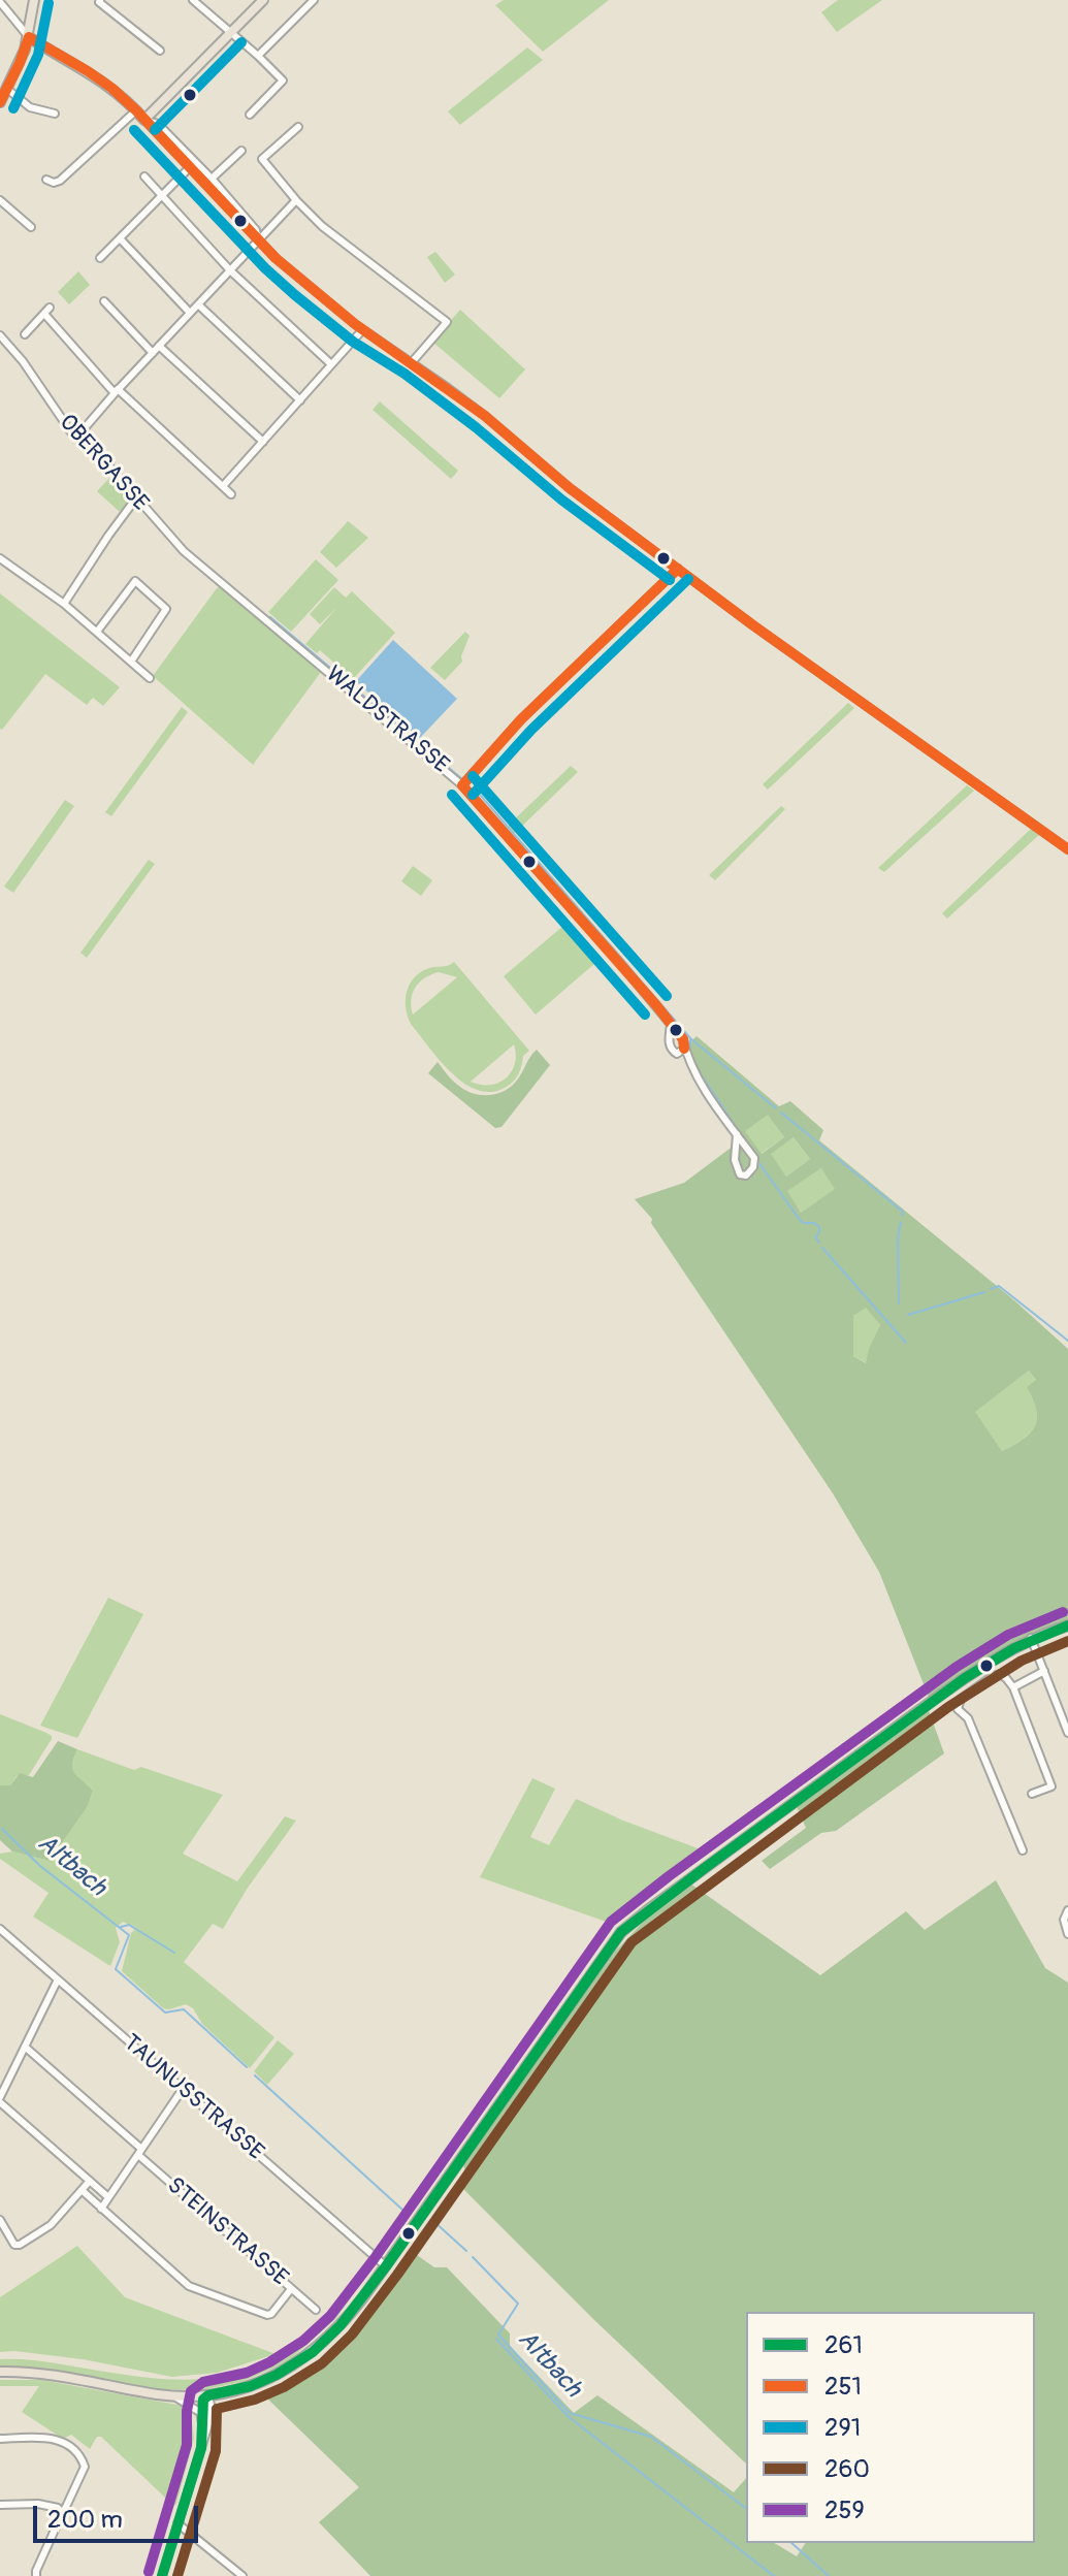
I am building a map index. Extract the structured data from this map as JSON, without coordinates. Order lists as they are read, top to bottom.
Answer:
{
  "streets": {
    "street": [
      "OBERGASSE",
      "WALDSTRASSE",
      "TAUNUSSTRASSE",
      "STEINSTRASSE"
    ]
  },
  "crossings": [
    ["OBERGASSE", "WALDSTRASSE"]
  ],
  "water": ["Altbach"],
  "lines": [
    "transit line 291",
    "transit line 251",
    "transit line 259",
    "transit line 261",
    "transit line 260"
  ],
  "legend": [
    "261",
    "251",
    "291",
    "260",
    "259"
  ],
  "scale_bar": "200 m"
}
